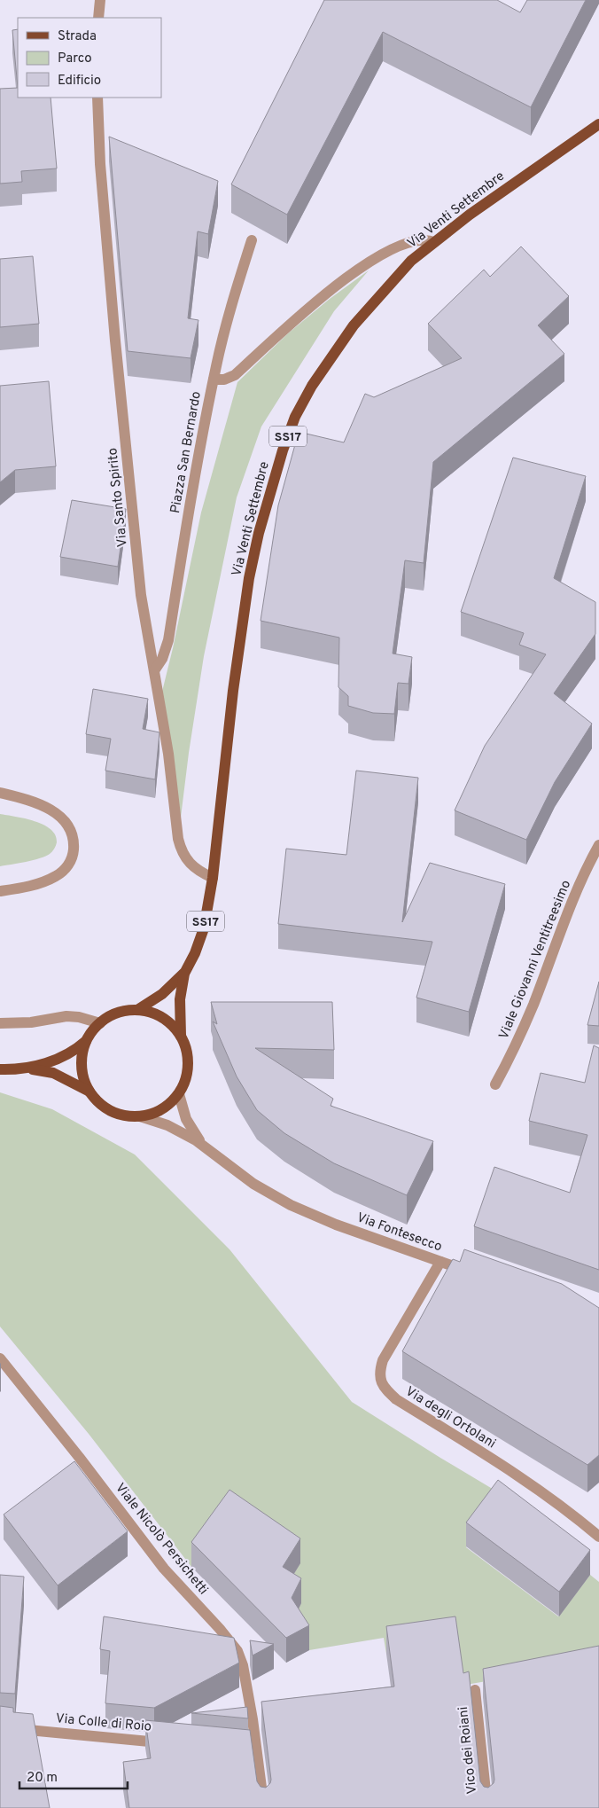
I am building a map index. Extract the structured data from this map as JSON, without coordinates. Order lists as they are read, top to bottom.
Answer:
{
  "streets": {
    "main road": ["Via Venti Settembre", "SS17"],
    "street": [
      "Piazza San Bernardo",
      "Via Santo Spirito",
      "Viale Giovanni Ventitreesimo",
      "Via Fontesecco",
      "Via degli Ortolani",
      "Viale Nicolò Persichetti",
      "Via Colle di Roio",
      "Vico dei Roiani"
    ]
  },
  "crossings": [
    ["Via Venti Settembre", "Via Santo Spirito"],
    ["Via Venti Settembre", "Via Fontesecco"],
    ["Piazza San Bernardo", "Via Santo Spirito"],
    ["Via Fontesecco", "Via degli Ortolani"]
  ],
  "legend": ["Strada", "Parco", "Edificio"],
  "scale_bar": "20 m"
}
